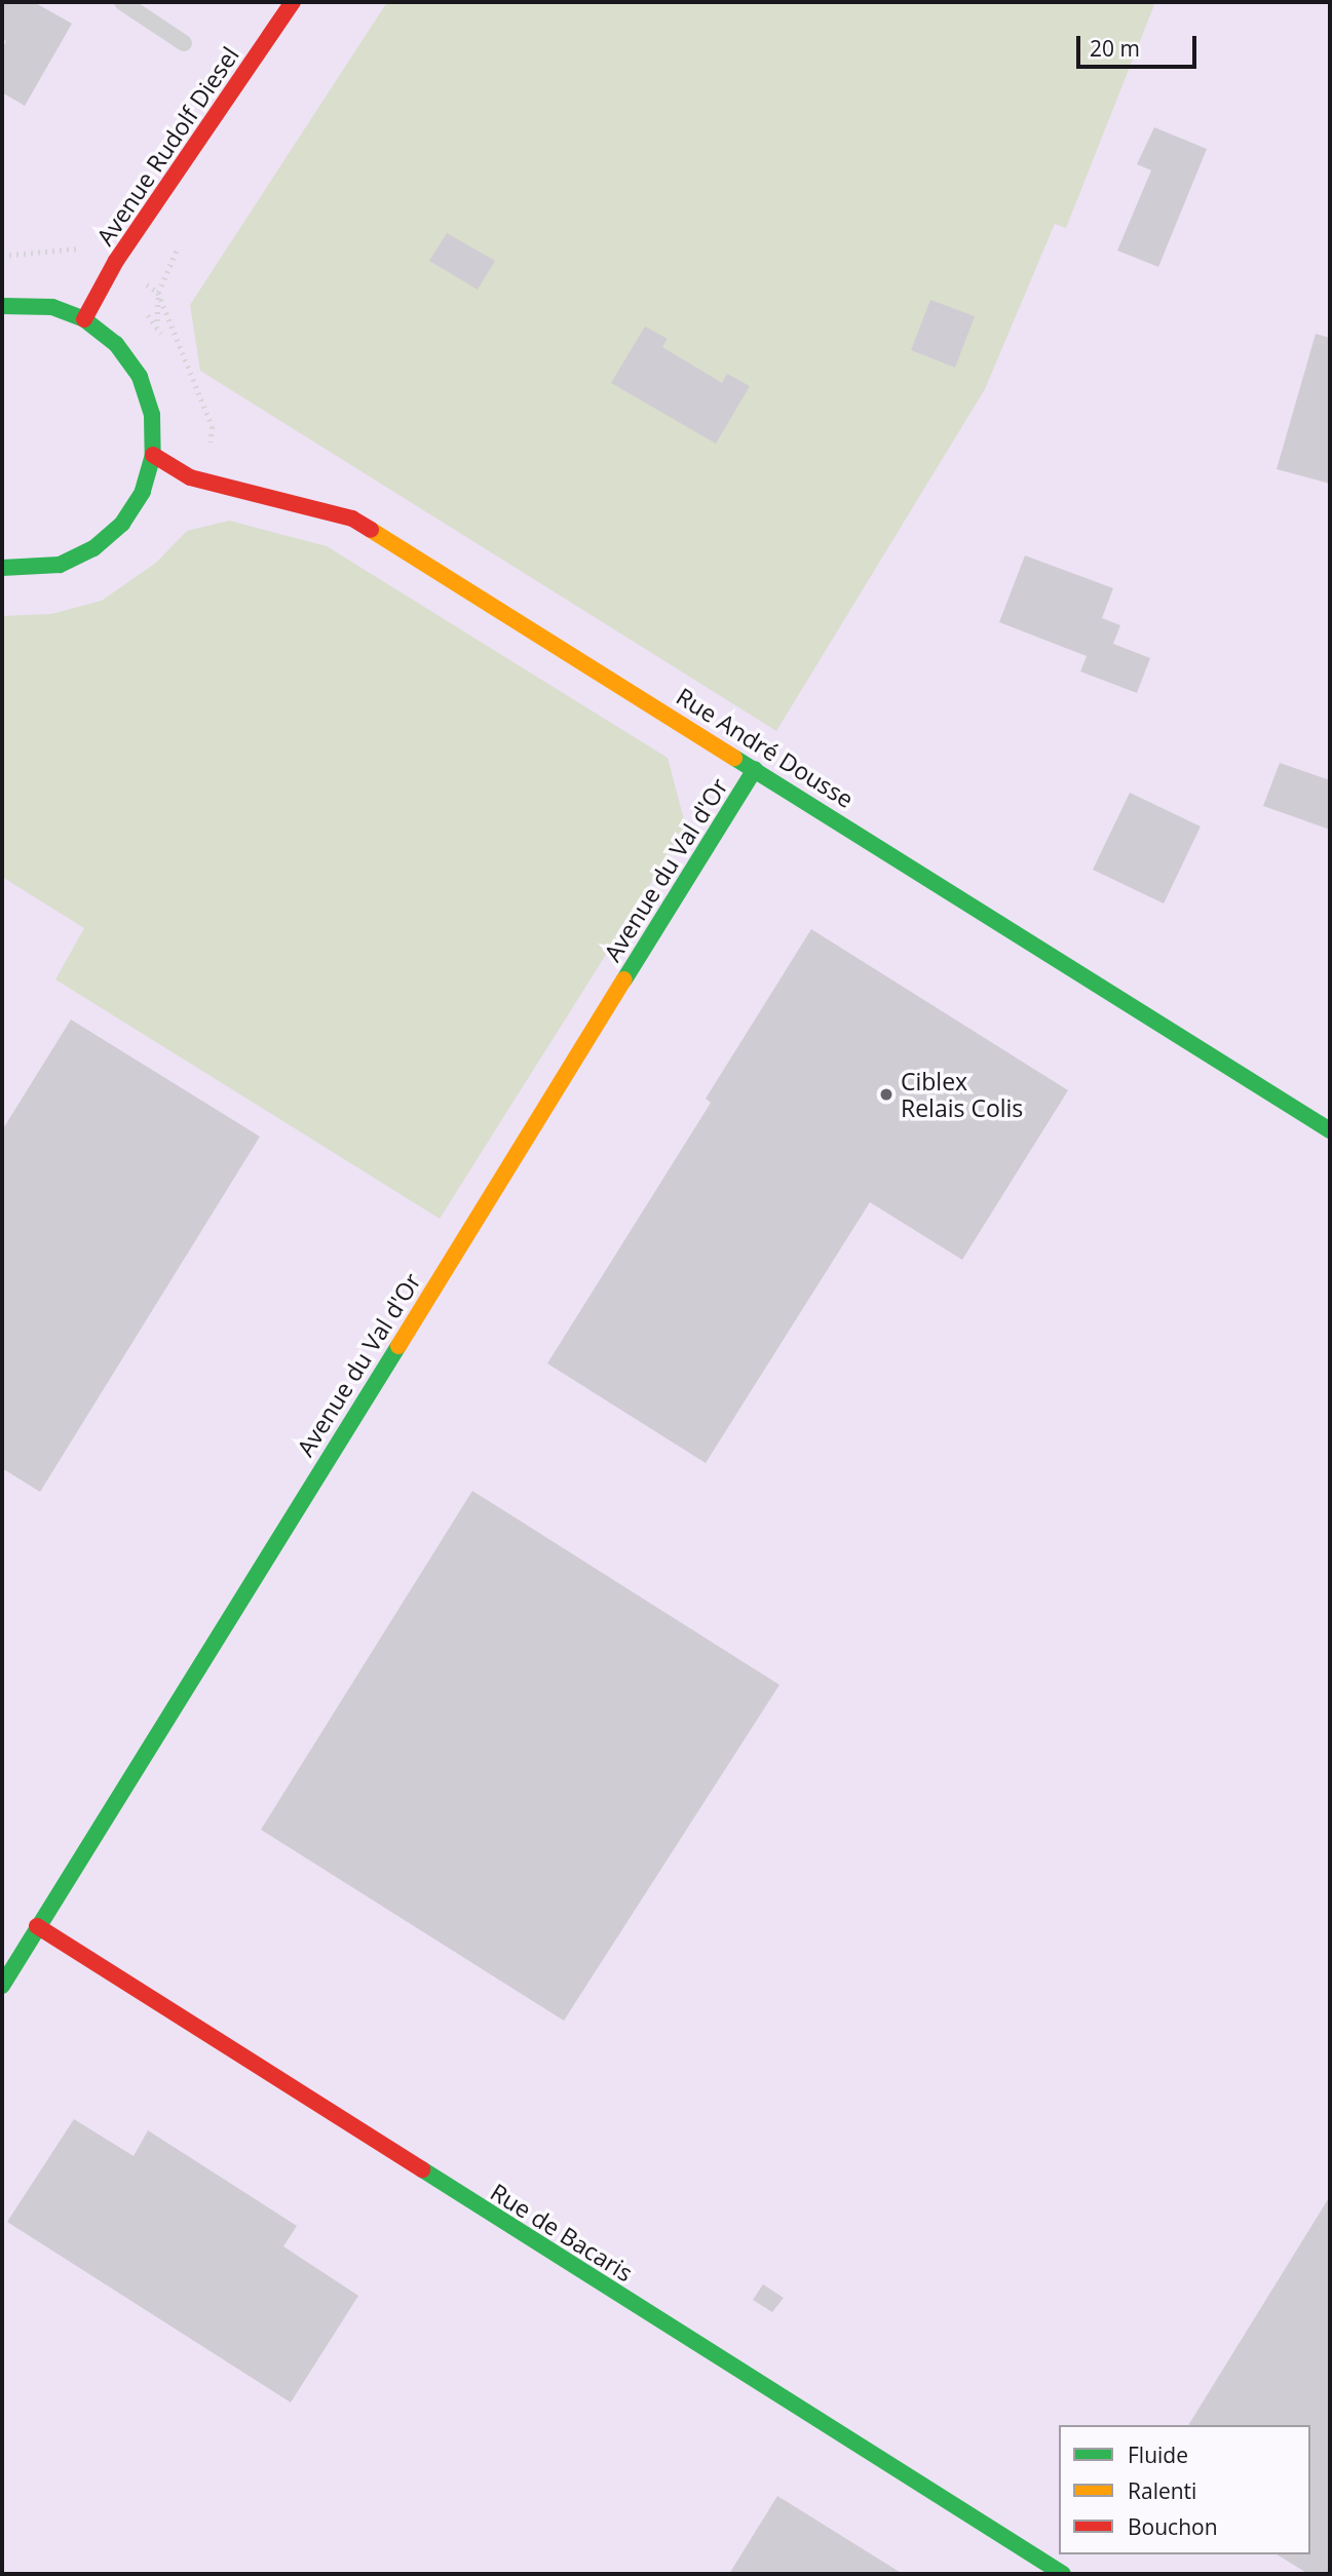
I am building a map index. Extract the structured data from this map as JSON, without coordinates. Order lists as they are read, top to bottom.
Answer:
{
  "streets": {
    "street": [
      "Avenue Rudolf Diesel",
      "Rue André Dousse",
      "Avenue du Val d'Or",
      "Rue de Bacaris"
    ]
  },
  "crossings": [
    ["Rue André Dousse", "Avenue du Val d'Or"],
    ["Avenue du Val d'Or", "Rue de Bacaris"]
  ],
  "places": ["Ciblex Relais Colis"],
  "legend": ["Fluide", "Ralenti", "Bouchon"],
  "scale_bar": "20 m"
}
